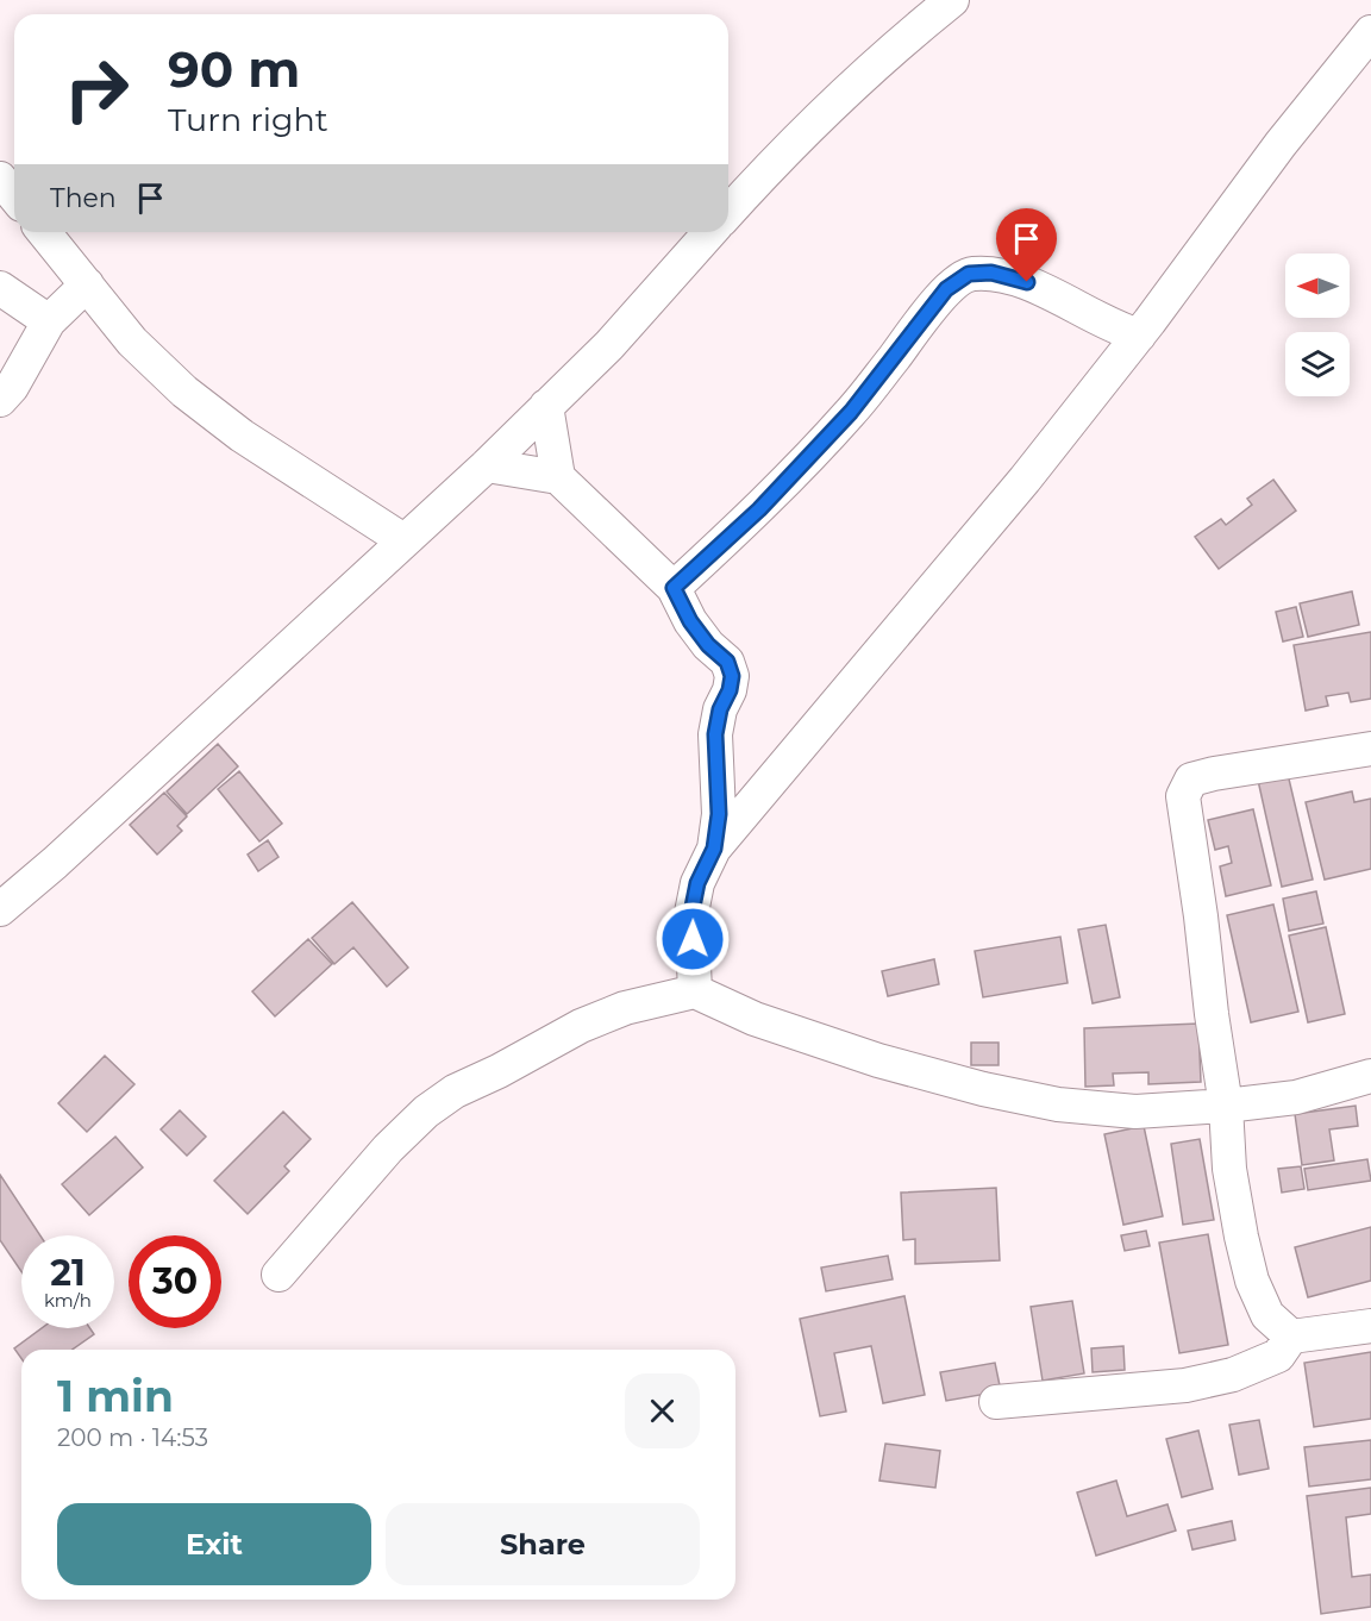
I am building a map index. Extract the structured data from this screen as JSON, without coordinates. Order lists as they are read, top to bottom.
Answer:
{
  "north": "left",
  "page": {
    "turn": ["90 m", "Turn right"],
    "then": "Then",
    "speed": "21 km/h",
    "limit": "30",
    "heading": ["1 min", "200 m · 14:53"],
    "buttons": ["Exit", "Share"]
  }
}
